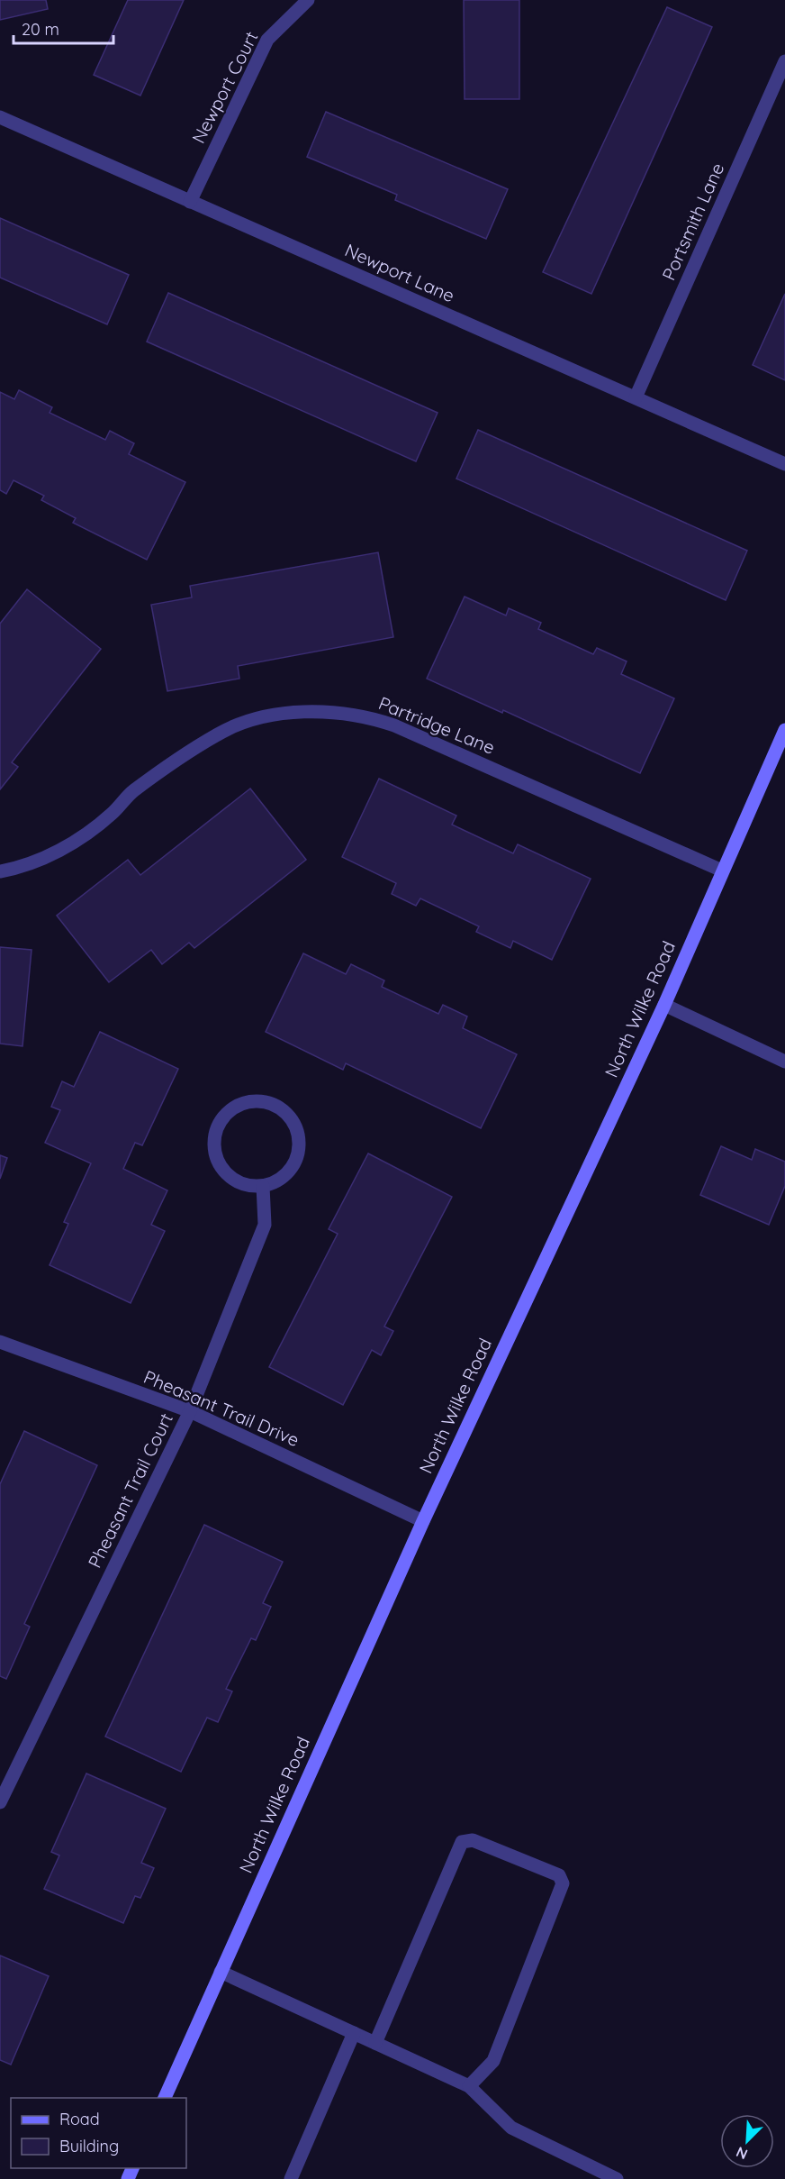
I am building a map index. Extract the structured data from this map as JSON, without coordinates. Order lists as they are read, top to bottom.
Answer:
{
  "streets": {
    "street": [
      "Newport Court",
      "Portsmith Lane",
      "Newport Lane",
      "Partridge Lane",
      "North Wilke Road",
      "Pheasant Trail Drive",
      "Pheasant Trail Court"
    ]
  },
  "crossings": [
    ["Newport Court", "Newport Lane"],
    ["Portsmith Lane", "Newport Lane"],
    ["Partridge Lane", "North Wilke Road"],
    ["North Wilke Road", "Pheasant Trail Drive"],
    ["Pheasant Trail Drive", "Pheasant Trail Court"]
  ],
  "legend": ["Road", "Building"],
  "scale_bar": "20 m",
  "north": "bottom left"
}
